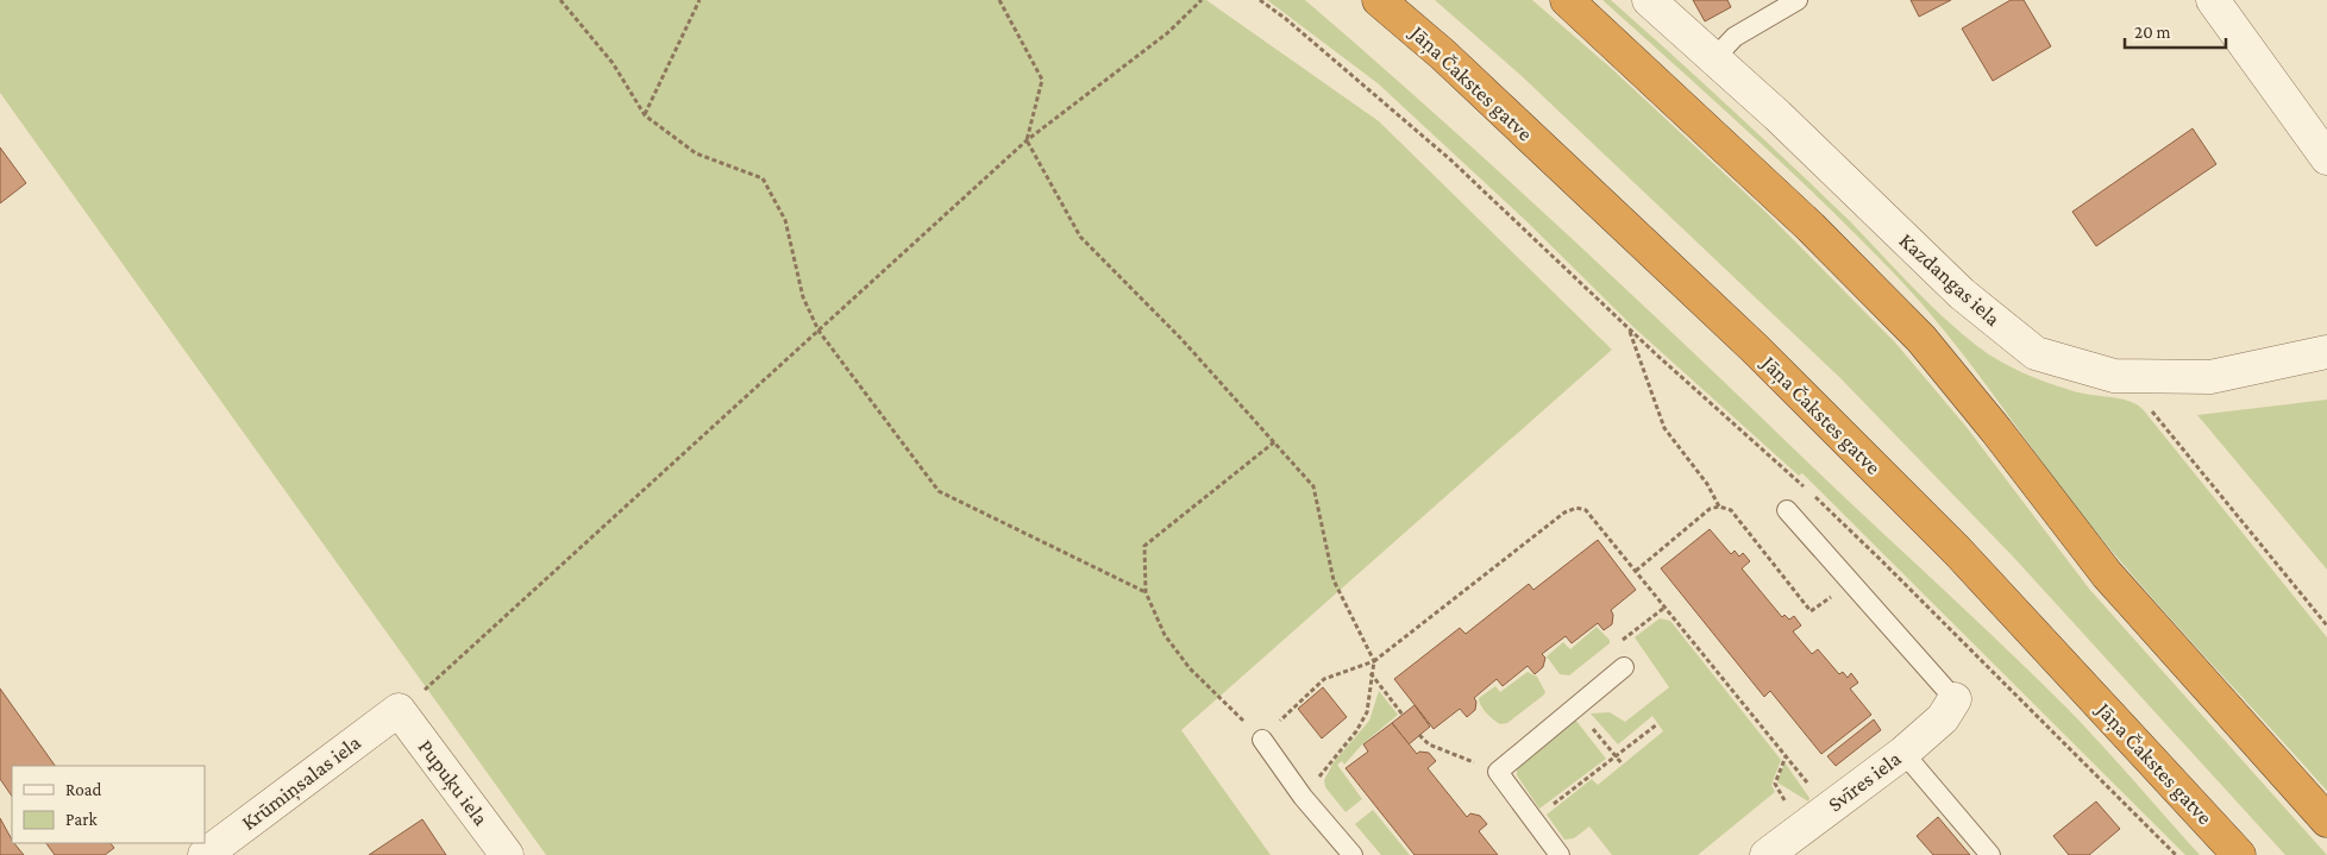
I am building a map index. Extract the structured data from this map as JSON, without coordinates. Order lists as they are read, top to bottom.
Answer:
{
  "streets": {
    "highway": ["Jāņa Čakstes gatve"],
    "street": [
      "Kazdangas iela",
      "Svīres iela",
      "Krūmiņsalas iela",
      "Pupuķu iela"
    ]
  },
  "crossings": [
    ["Krūmiņsalas iela", "Pupuķu iela"]
  ],
  "legend": ["Road", "Park"],
  "scale_bar": "20 m"
}
